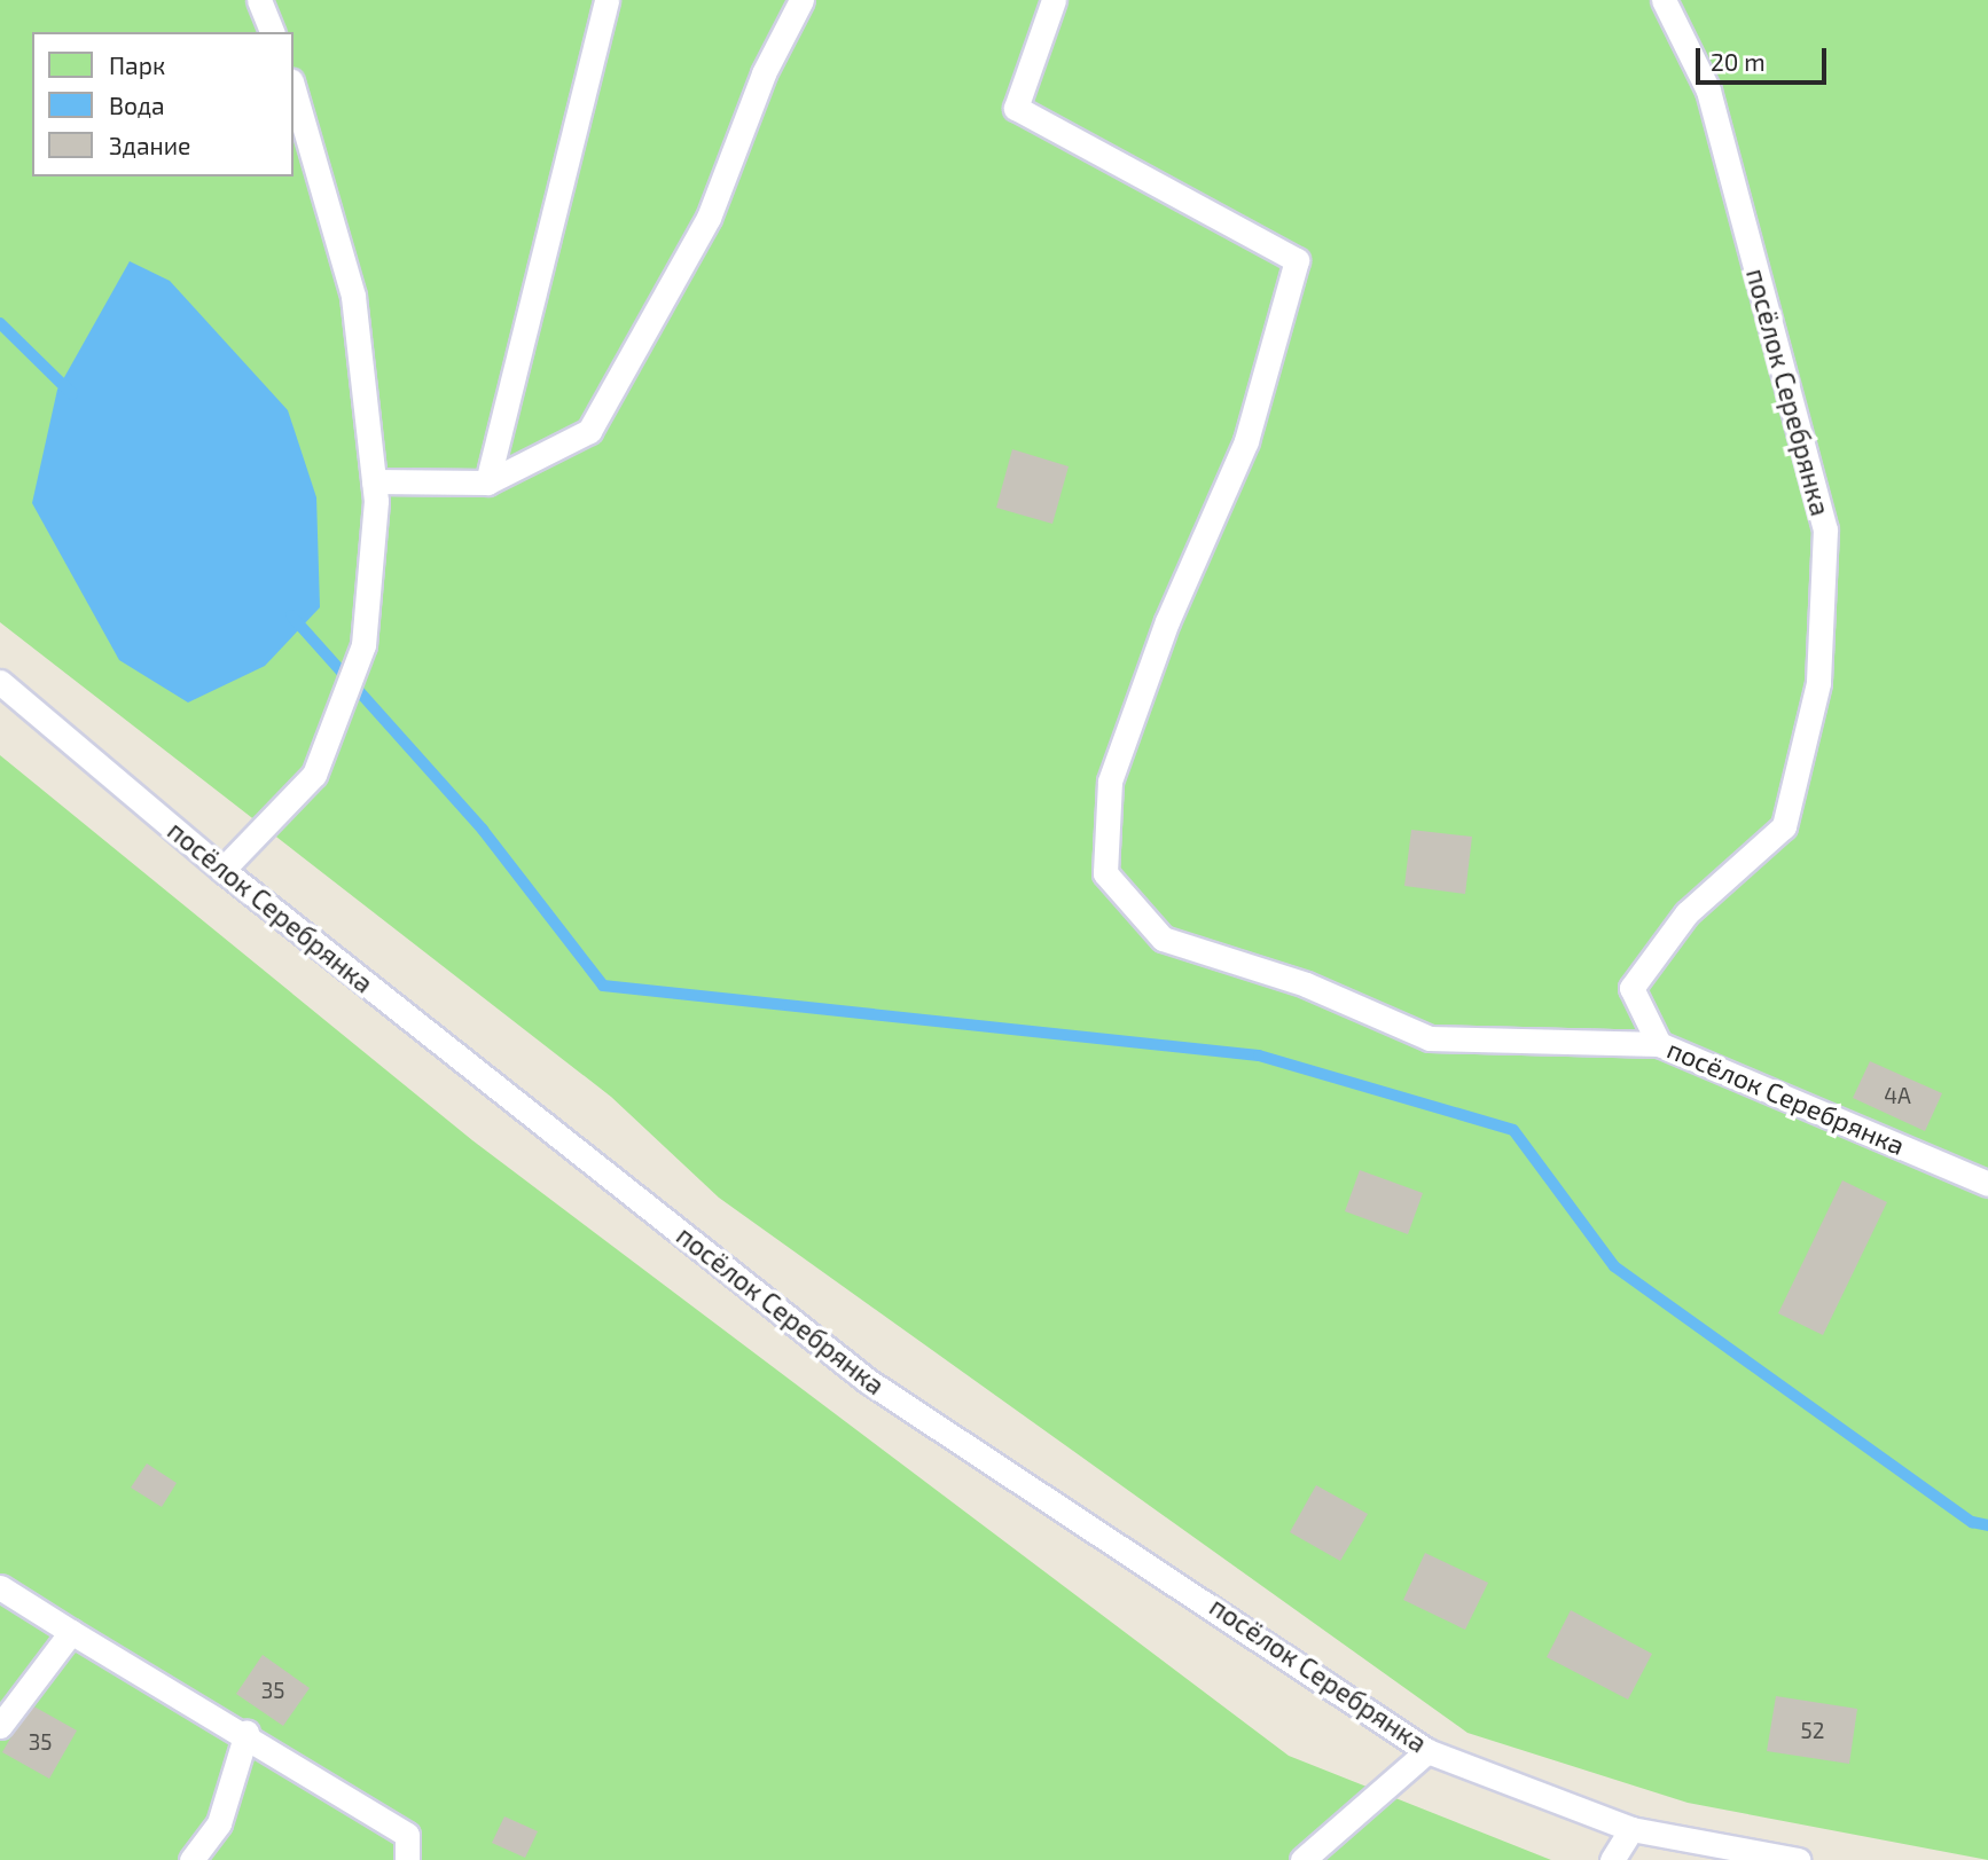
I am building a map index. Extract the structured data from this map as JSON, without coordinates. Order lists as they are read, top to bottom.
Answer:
{
  "streets": {
    "lane": ["посёлок Серебрянка"]
  },
  "house_numbers": [
    "4А",
    "35",
    "52",
    "35"
  ],
  "legend": ["Парк", "Вода", "Здание"],
  "scale_bar": "20 m"
}
